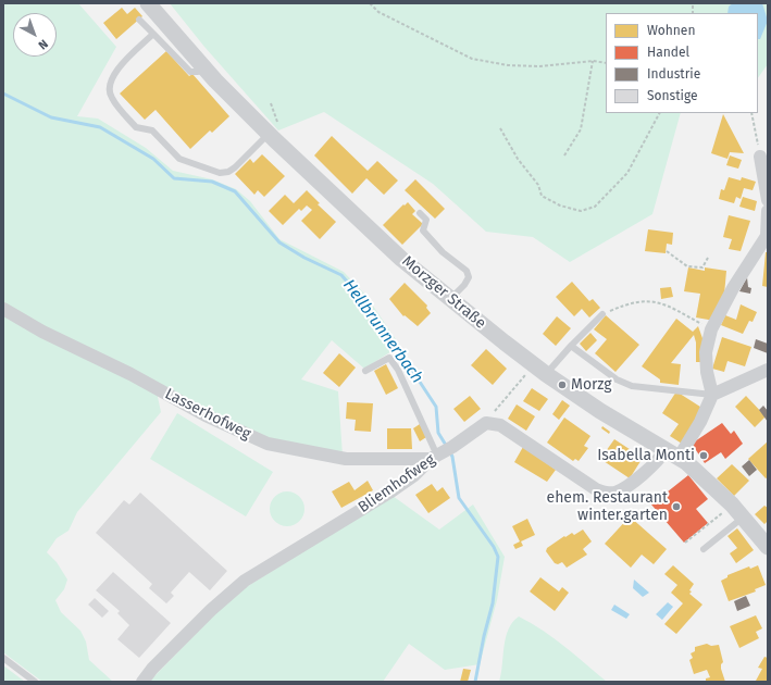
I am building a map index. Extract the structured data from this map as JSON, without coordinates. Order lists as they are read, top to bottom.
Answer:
{
  "streets": {
    "street": ["Morzger Straße", "Lasserhofweg", "Bliemhofweg"]
  },
  "crossings": [
    ["Lasserhofweg", "Bliemhofweg"]
  ],
  "water": ["Hellbrunnerbach"],
  "places": ["Morzg", "Isabella Monti", "ehem. Restaurant winter.garten"],
  "legend": [
    "Wohnen",
    "Handel",
    "Industrie",
    "Sonstige"
  ],
  "north": "bottom right"
}
